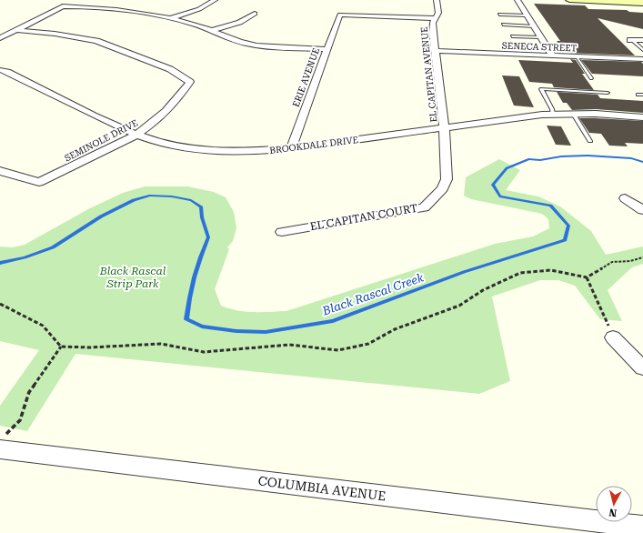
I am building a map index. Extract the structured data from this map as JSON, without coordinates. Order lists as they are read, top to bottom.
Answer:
{
  "streets": {
    "street": [
      "SENECA STREET",
      "EL CAPITAN AVENUE",
      "ERIE AVENUE",
      "SEMINOLE DRIVE",
      "BROOKDALE DRIVE",
      "EL CAPITAN COURT",
      "COLUMBIA AVENUE"
    ]
  },
  "crossings": [
    ["SENECA STREET", "EL CAPITAN AVENUE"],
    ["EL CAPITAN AVENUE", "ERIE AVENUE"],
    ["EL CAPITAN AVENUE", "BROOKDALE DRIVE"],
    ["EL CAPITAN AVENUE", "EL CAPITAN COURT"],
    ["ERIE AVENUE", "BROOKDALE DRIVE"],
    ["SEMINOLE DRIVE", "BROOKDALE DRIVE"],
    ["BROOKDALE DRIVE", "EL CAPITAN COURT"]
  ],
  "water": ["Black Rascal Creek"],
  "parks": ["Black Rascal Strip Park"],
  "north": "bottom"
}
